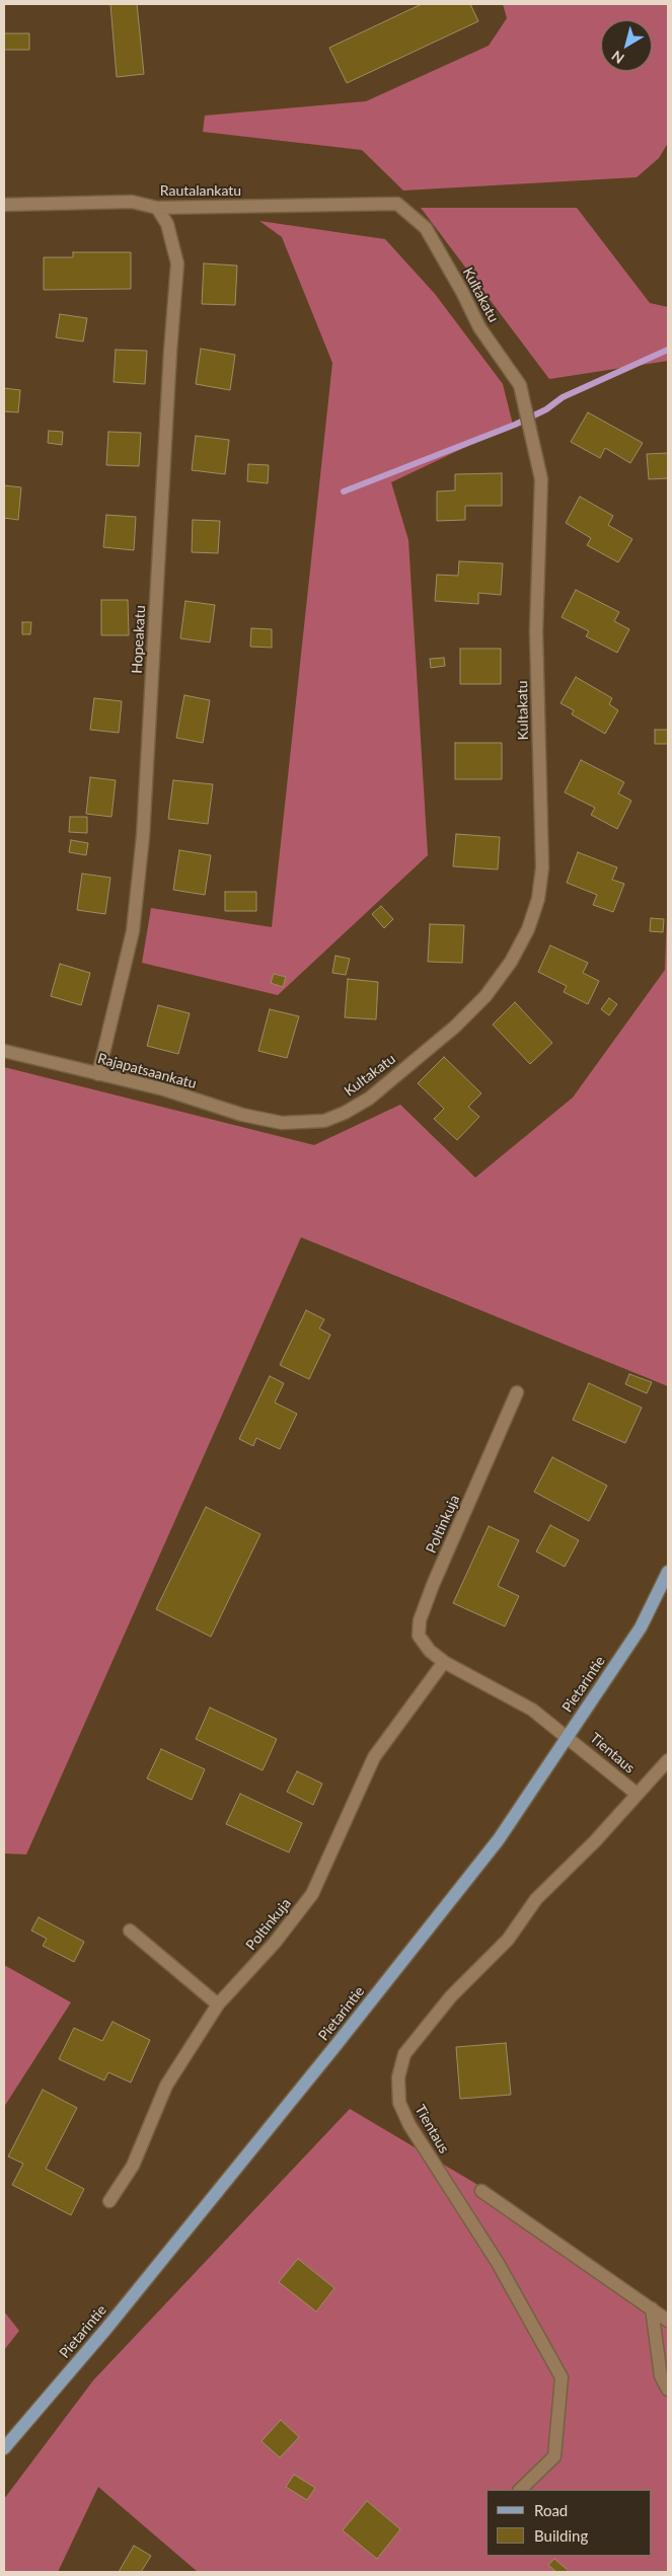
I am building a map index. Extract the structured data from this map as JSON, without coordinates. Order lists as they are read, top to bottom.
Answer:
{
  "streets": {
    "main road": ["Pietarintie"],
    "street": [
      "Rautalankatu",
      "Kultakatu",
      "Hopeakatu",
      "Rajapatsaankatu",
      "Poltinkuja",
      "Tientaus"
    ]
  },
  "crossings": [
    ["Rautalankatu", "Kultakatu"],
    ["Rautalankatu", "Hopeakatu"],
    ["Kultakatu", "Rajapatsaankatu"],
    ["Hopeakatu", "Rajapatsaankatu"],
    ["Poltinkuja", "Pietarintie"],
    ["Poltinkuja", "Tientaus"],
    ["Pietarintie", "Tientaus"]
  ],
  "legend": ["Road", "Building"],
  "north": "bottom left"
}
